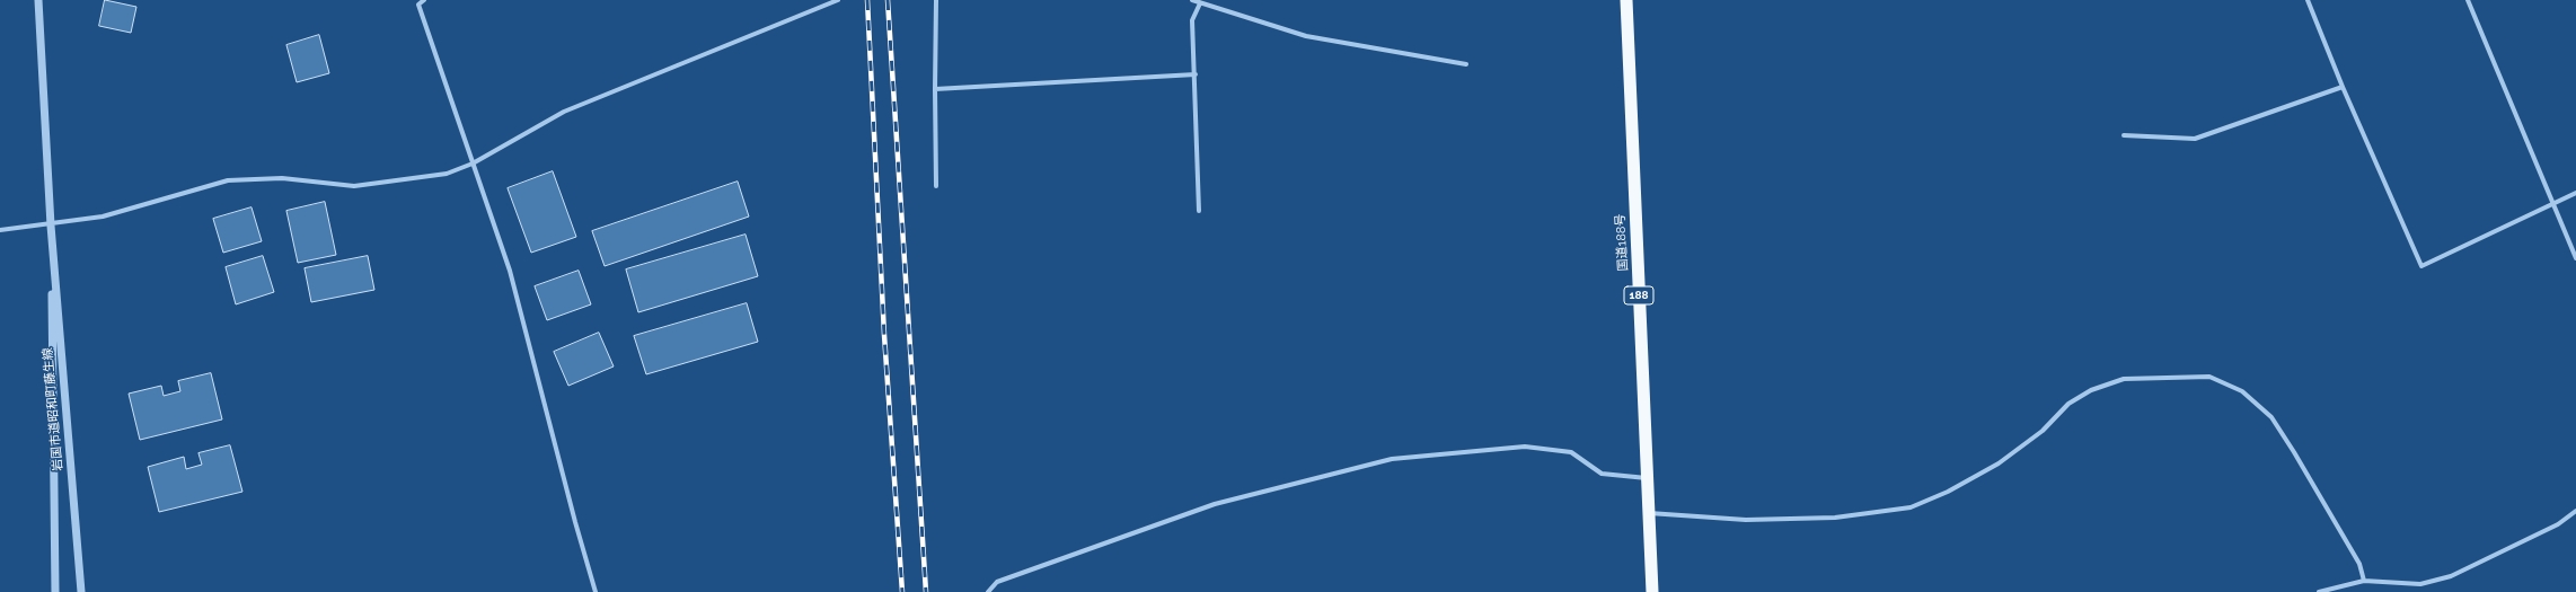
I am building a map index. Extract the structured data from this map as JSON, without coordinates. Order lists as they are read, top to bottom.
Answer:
{
  "streets": {
    "highway": ["国道188号", "188"],
    "street": ["岩国市道昭和町藤生線"]
  }
}
